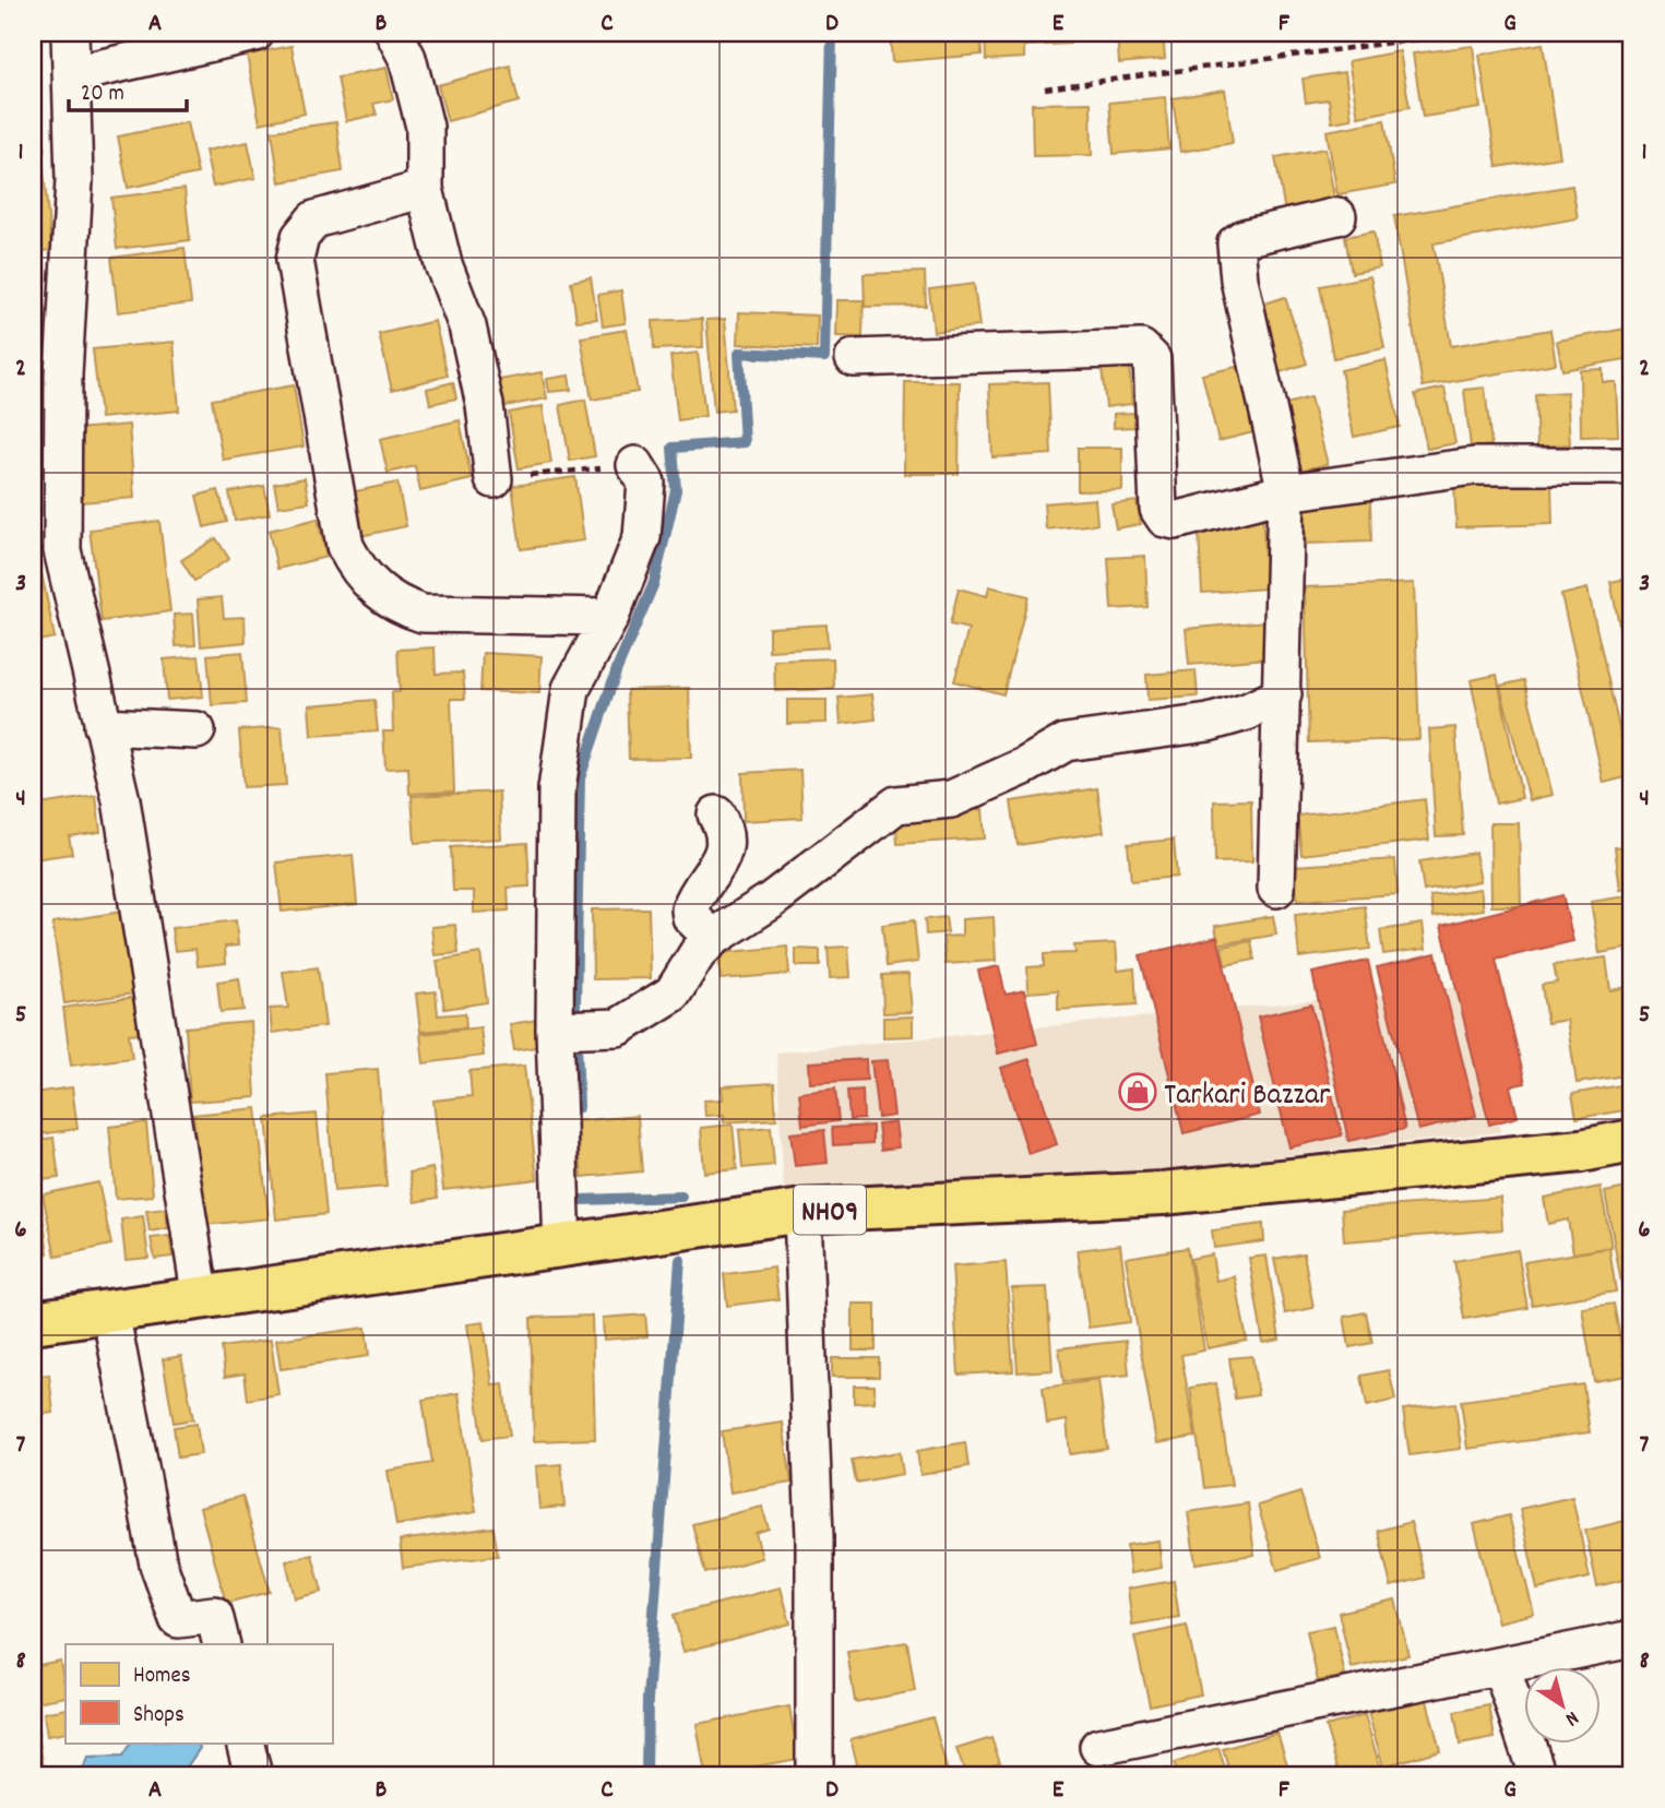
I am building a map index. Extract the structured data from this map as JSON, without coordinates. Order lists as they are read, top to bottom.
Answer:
{
  "streets": {
    "main road": ["NH09"]
  },
  "places": {
    "shop": ["Tarkari Bazzar"]
  },
  "legend": ["Homes", "Shops"],
  "scale_bar": "20 m",
  "north": "bottom right",
  "grid": {
    "columns": [
      "A",
      "B",
      "C",
      "D",
      "E",
      "F",
      "G"
    ],
    "rows": [
      "1",
      "2",
      "3",
      "4",
      "5",
      "6",
      "7",
      "8"
    ]
  }
}
